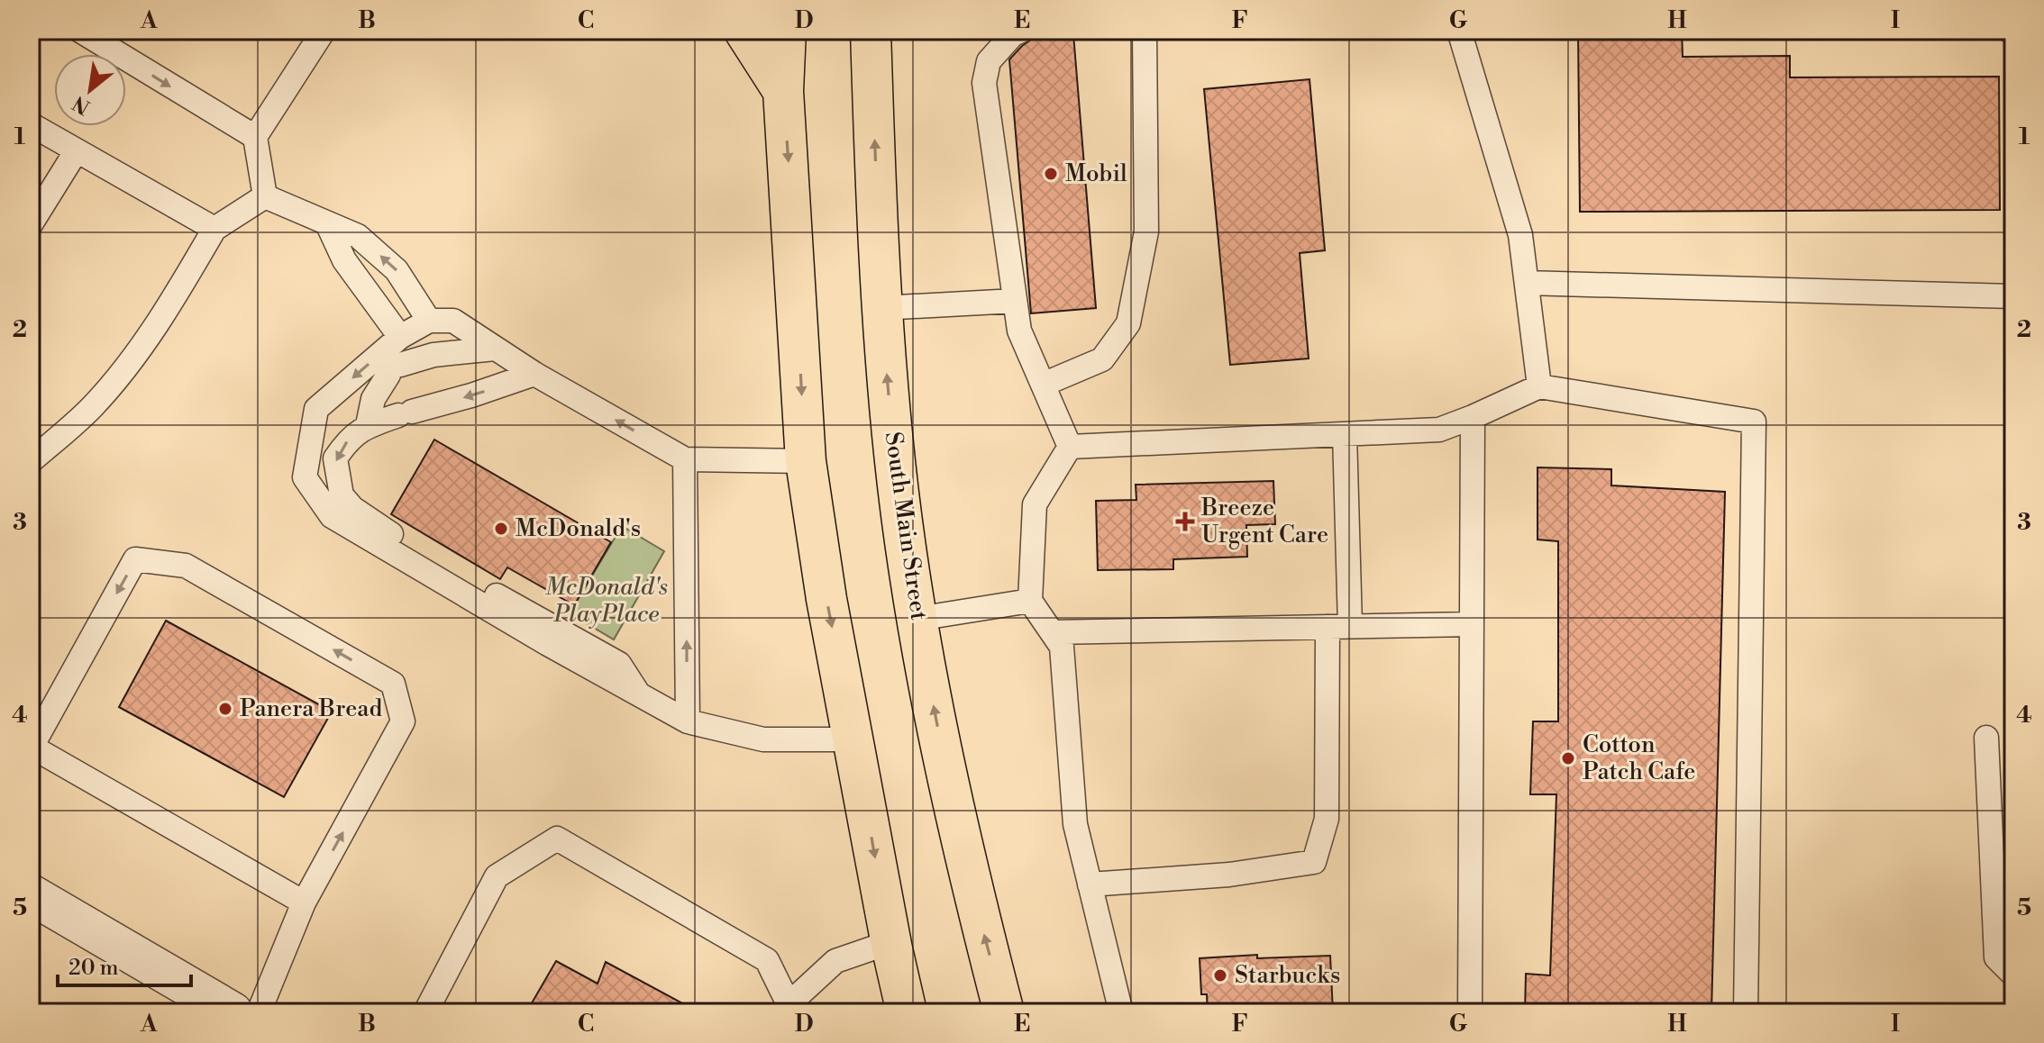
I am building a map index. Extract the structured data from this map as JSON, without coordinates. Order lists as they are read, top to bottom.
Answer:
{
  "streets": {
    "main road": ["South Main Street"]
  },
  "parks": ["McDonald's PlayPlace"],
  "places": {
    "other": [
      "Mobil",
      "McDonald's",
      "Panera Bread",
      "Cotton Patch Cafe",
      "Starbucks"
    ],
    "health": ["Breeze Urgent Care"]
  },
  "scale_bar": "20 m",
  "north": "bottom left",
  "grid": {
    "columns": [
      "A",
      "B",
      "C",
      "D",
      "E",
      "F",
      "G",
      "H",
      "I"
    ],
    "rows": [
      "1",
      "2",
      "3",
      "4",
      "5"
    ]
  }
}
